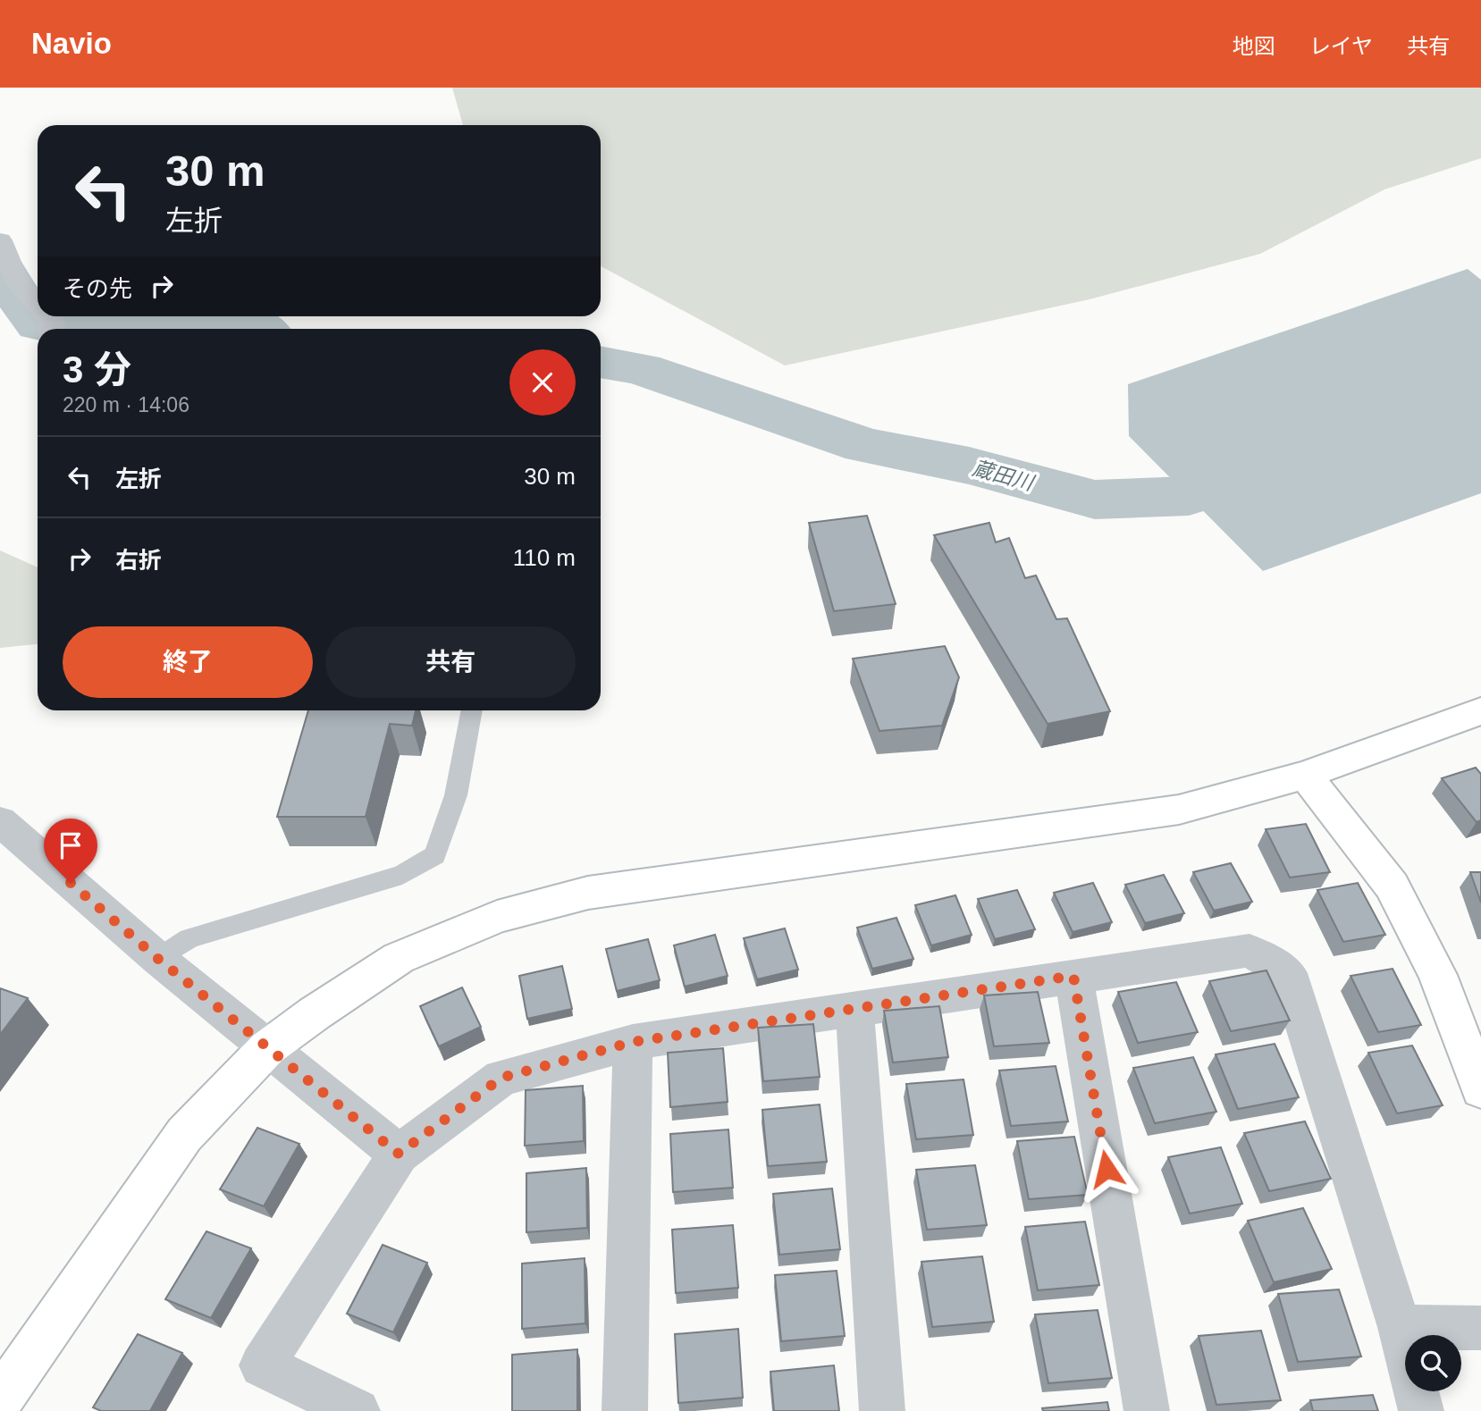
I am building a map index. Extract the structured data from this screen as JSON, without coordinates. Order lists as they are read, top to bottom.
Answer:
{
  "water": ["蔵田川"],
  "page": {
    "header": "Navio",
    "nav": ["地図", "レイヤ", "共有"],
    "turn": ["30 m", "左折"],
    "then": "その先",
    "heading": ["3 分", "220 m · 14:06"],
    "list": [
      {
        "name": "左折",
        "value": "30 m"
      },
      {
        "name": "右折",
        "value": "110 m"
      }
    ],
    "buttons": ["終了", "共有"]
  }
}
